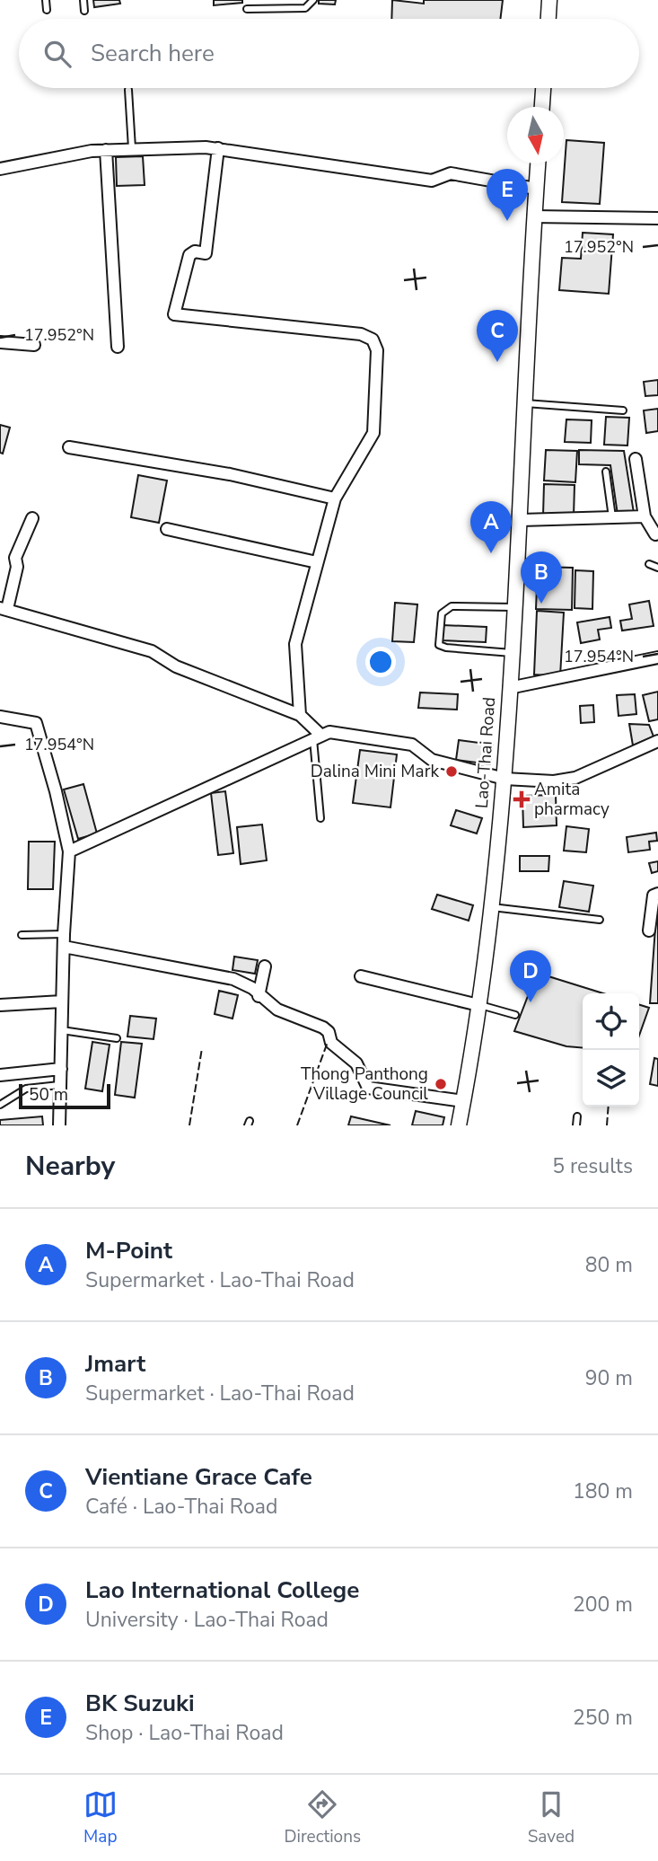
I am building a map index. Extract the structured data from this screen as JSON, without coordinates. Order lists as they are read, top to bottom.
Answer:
{
  "streets": {
    "street": ["Lao-Thai Road"]
  },
  "places": {
    "other": ["Dalina Mini Mark", "Thong Panthong Village Council"],
    "health": ["Amita pharmacy"]
  },
  "scale_bar": "50 m",
  "north": "bottom",
  "page": {
    "search": "Search here",
    "pins": [
      "E",
      "C",
      "A",
      "B",
      "D"
    ],
    "scale": "50 m",
    "heading": ["Nearby", "5 results"],
    "list": [
      {
        "mark": "A",
        "name": "M-Point",
        "note": "Supermarket · Lao-Thai Road",
        "value": "80 m"
      },
      {
        "mark": "B",
        "name": "Jmart",
        "note": "Supermarket · Lao-Thai Road",
        "value": "90 m"
      },
      {
        "mark": "C",
        "name": "Vientiane Grace Cafe",
        "note": "Café · Lao-Thai Road",
        "value": "180 m"
      },
      {
        "mark": "D",
        "name": "Lao International College",
        "note": "University · Lao-Thai Road",
        "value": "200 m"
      },
      {
        "mark": "E",
        "name": "BK Suzuki",
        "note": "Shop · Lao-Thai Road",
        "value": "250 m"
      }
    ],
    "nav": ["Map", "Directions", "Saved"]
  },
  "coordinates": ["17.952°N", "17.954°N"]
}
